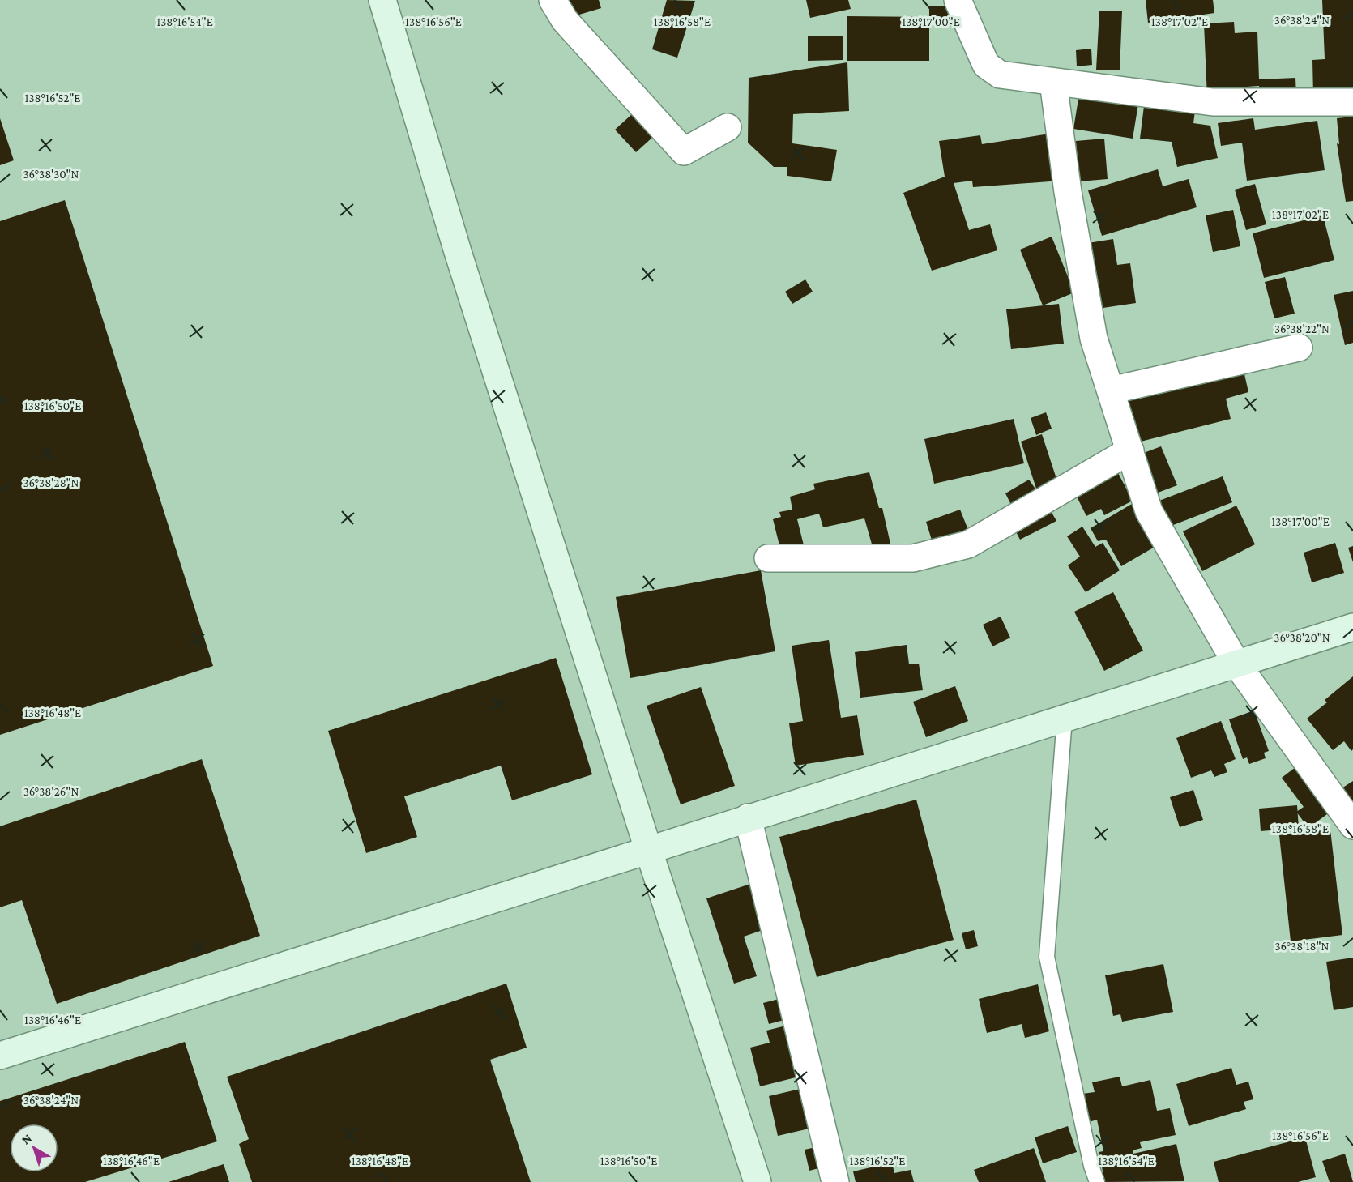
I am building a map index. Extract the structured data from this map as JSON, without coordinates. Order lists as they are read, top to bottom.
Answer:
{
  "north": "top left",
  "coordinates": [
    "36°38'24\"N",
    "138°16'56\"E",
    "138°16'54\"E",
    "138°16'58\"E",
    "138°17'00\"E",
    "138°17'02\"E",
    "138°16'52\"E",
    "36°38'30\"N",
    "36°38'22\"N",
    "138°16'50\"E",
    "36°38'28\"N",
    "36°38'20\"N",
    "138°16'48\"E",
    "36°38'26\"N",
    "36°38'18\"N",
    "138°16'46\"E"
  ]
}
